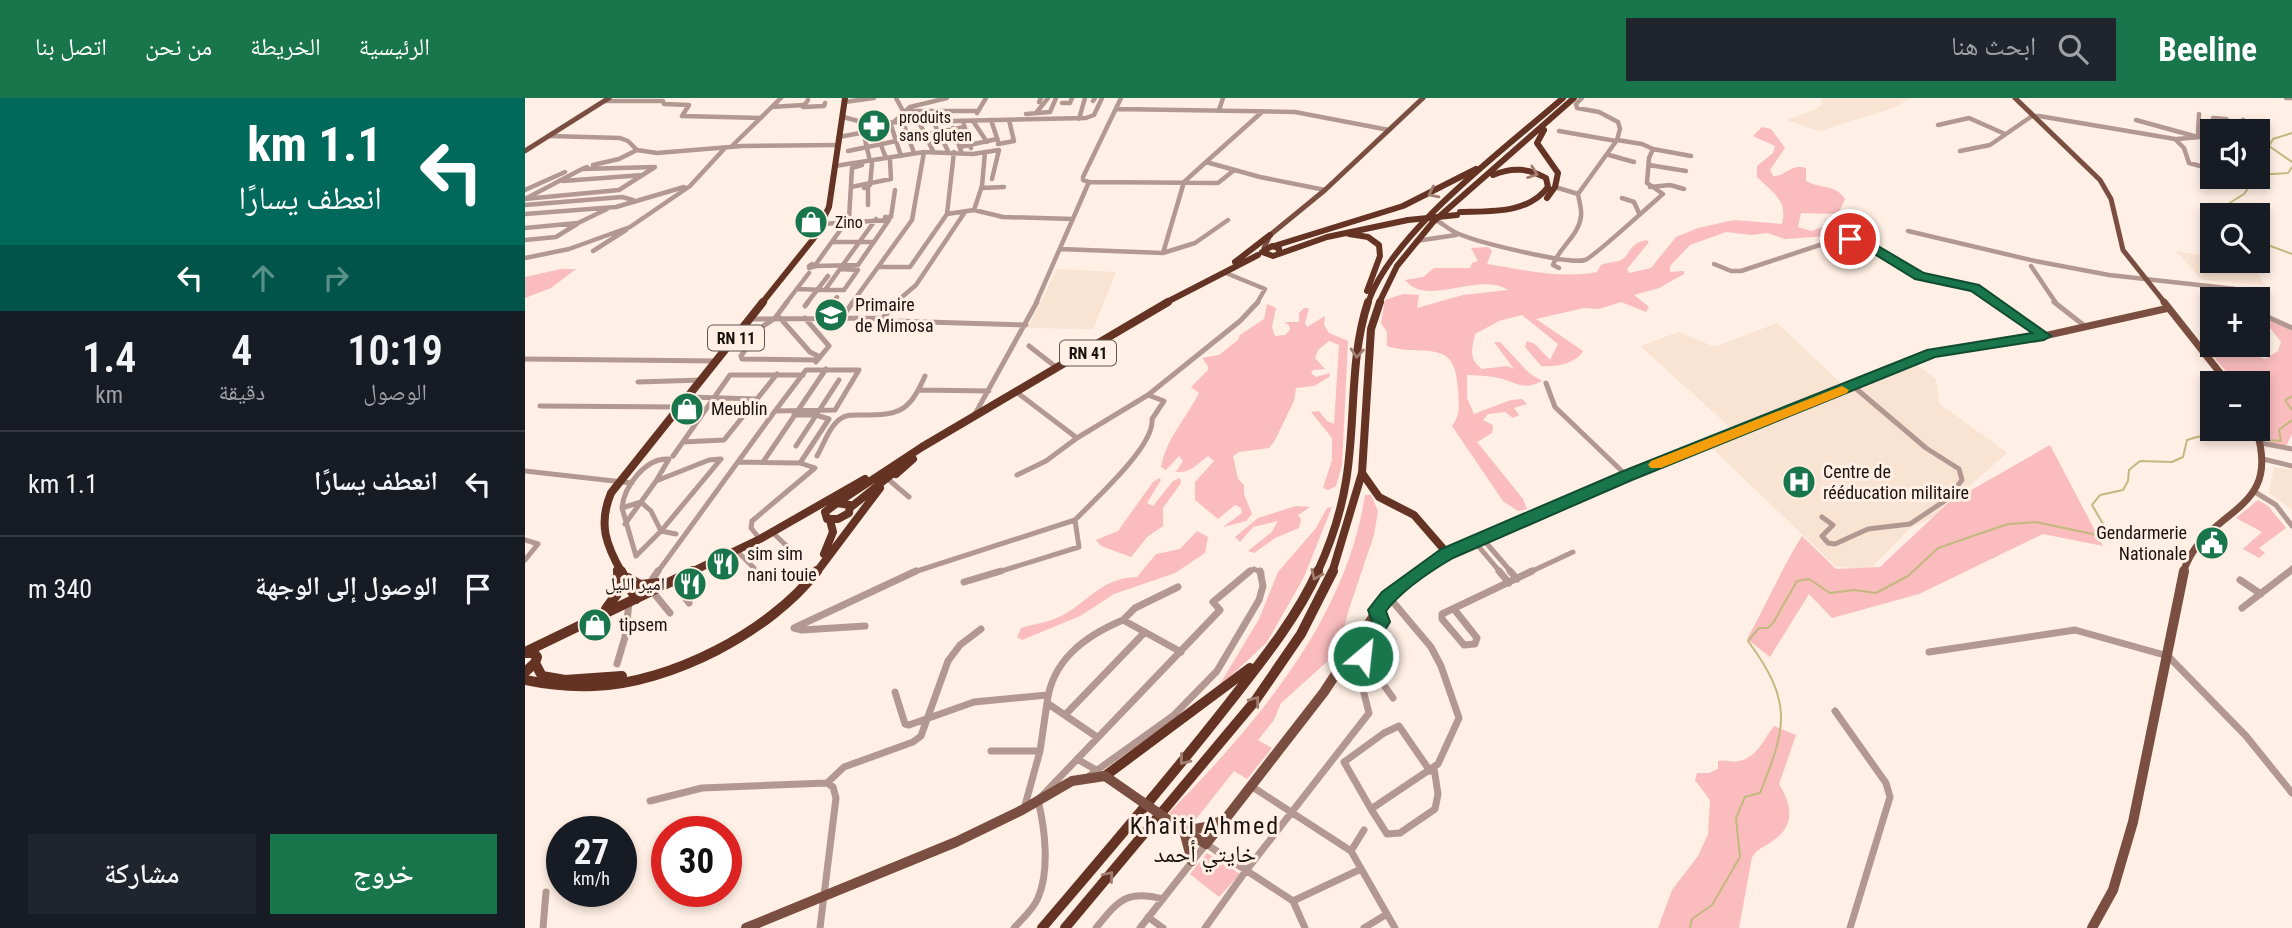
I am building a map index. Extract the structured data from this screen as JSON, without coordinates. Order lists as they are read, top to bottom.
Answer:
{
  "streets": {
    "highway": ["RN 11", "RN 41"]
  },
  "crossings": [
    ["RN 11", "RN 41"]
  ],
  "districts": ["Khaiti Ahmed خايتي أحمد"],
  "places": {
    "pharmacy": ["produits sans gluten"],
    "shop": ["Zino", "Meublin", "tipsem"],
    "school or university": ["Primaire de Mimosa"],
    "hospital": ["Centre de rééducation militaire"],
    "public building": ["Gendarmerie Nationale"],
    "restaurant": ["sim sim nani touie", "امير الليل"]
  },
  "page": {
    "header": "Beeline",
    "search": "ابحث هنا",
    "nav": [
      "الرئيسية",
      "الخريطة",
      "من نحن",
      "اتصل بنا"
    ],
    "turn": ["1.1 km", "انعطف يسارًا"],
    "map_buttons": ["+", "−"],
    "eta": [
      "10:19",
      "الوصول",
      "4",
      "دقيقة",
      "1.4",
      "km"
    ],
    "list": [
      {
        "name": "انعطف يسارًا",
        "value": "1.1 km"
      },
      {
        "name": "الوصول إلى الوجهة",
        "value": "340 m"
      }
    ],
    "speed": "27 km/h",
    "limit": "30",
    "buttons": ["خروج", "مشاركة"]
  }
}
